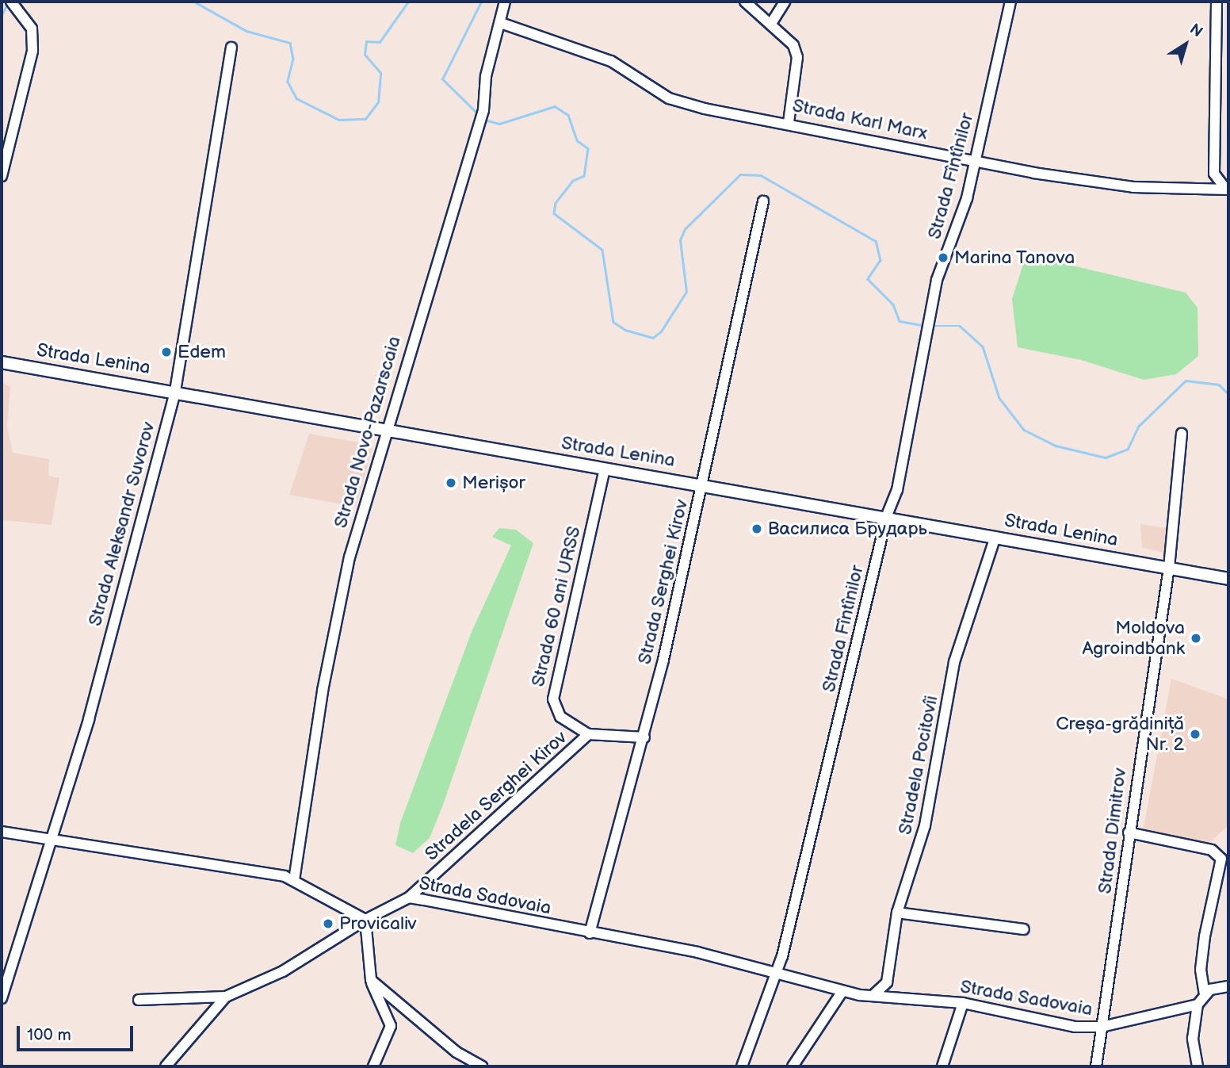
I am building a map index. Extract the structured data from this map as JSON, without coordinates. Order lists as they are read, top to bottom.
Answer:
{
  "streets": {
    "street": [
      "Strada Karl Marx",
      "Strada Fîntînilor",
      "Strada Lenina",
      "Strada Novo-Pazarscaia",
      "Strada Aleksandr Suvorov",
      "Strada Serghei Kirov",
      "Strada 60 ani URSS",
      "Stradela Pocitovîi",
      "Stradela Serghei Kirov",
      "Strada Dimitrov",
      "Strada Sadovaia"
    ]
  },
  "crossings": [
    ["Strada Karl Marx", "Strada Fîntînilor"],
    ["Strada Karl Marx", "Strada Novo-Pazarscaia"],
    ["Strada Fîntînilor", "Strada Lenina"],
    ["Strada Fîntînilor", "Strada Sadovaia"],
    ["Strada Lenina", "Strada Novo-Pazarscaia"],
    ["Strada Lenina", "Strada Aleksandr Suvorov"],
    ["Strada Lenina", "Strada Serghei Kirov"],
    ["Strada Lenina", "Strada 60 ani URSS"],
    ["Strada Lenina", "Stradela Pocitovîi"],
    ["Strada Lenina", "Strada Dimitrov"],
    ["Strada Serghei Kirov", "Stradela Serghei Kirov"],
    ["Strada Serghei Kirov", "Strada Sadovaia"],
    ["Strada 60 ani URSS", "Stradela Serghei Kirov"],
    ["Stradela Pocitovîi", "Strada Sadovaia"],
    ["Stradela Serghei Kirov", "Strada Sadovaia"],
    ["Strada Dimitrov", "Strada Sadovaia"]
  ],
  "places": [
    "Marina Tanova",
    "Edem",
    "Merișor",
    "Василиса Брударь",
    "Moldova Agroindbank",
    "Creșa-grădiniță Nr. 2",
    "Provicaliv"
  ],
  "scale_bar": "100 m",
  "north": "top right"
}
